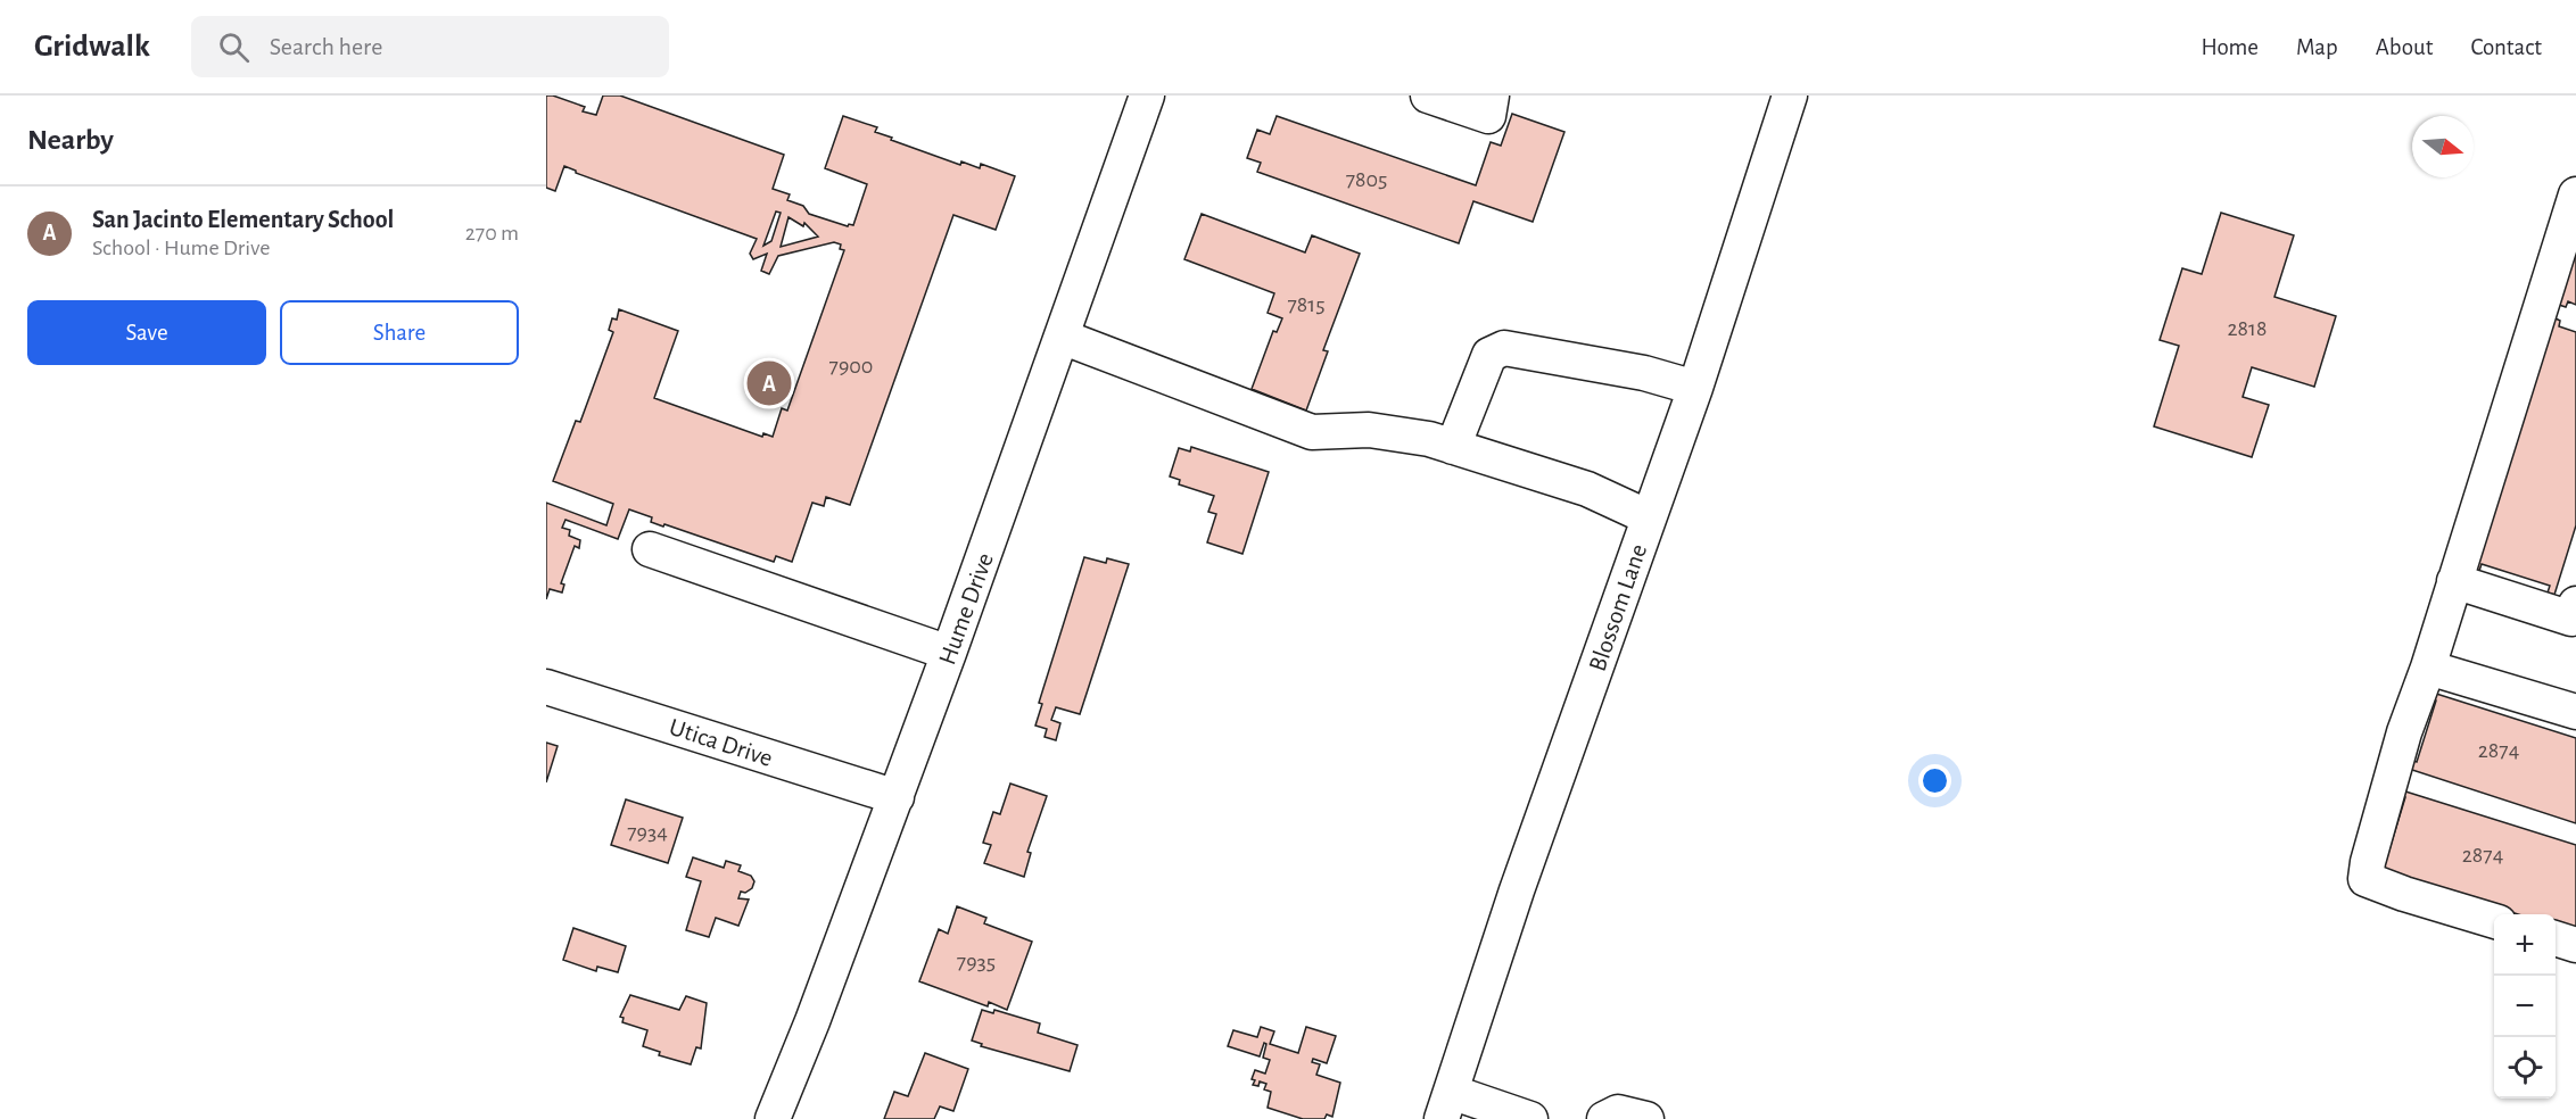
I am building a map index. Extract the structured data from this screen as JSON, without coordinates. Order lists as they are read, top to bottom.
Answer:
{
  "streets": {
    "street": ["Blossom Lane", "Hume Drive", "Utica Drive"]
  },
  "crossings": [
    ["Hume Drive", "Utica Drive"]
  ],
  "house_numbers": [
    "7805",
    "7815",
    "2818",
    "7900",
    "2874",
    "7934",
    "2874",
    "7935"
  ],
  "north": "right",
  "page": {
    "header": "Gridwalk",
    "search": "Search here",
    "nav": [
      "Home",
      "Map",
      "About",
      "Contact"
    ],
    "heading": "Nearby",
    "list": [
      {
        "mark": "A",
        "name": "San Jacinto Elementary School",
        "note": "School · Hume Drive",
        "value": "270 m"
      }
    ],
    "buttons": ["Save", "Share"],
    "pins": "A",
    "map_buttons": ["+", "−"]
  }
}
